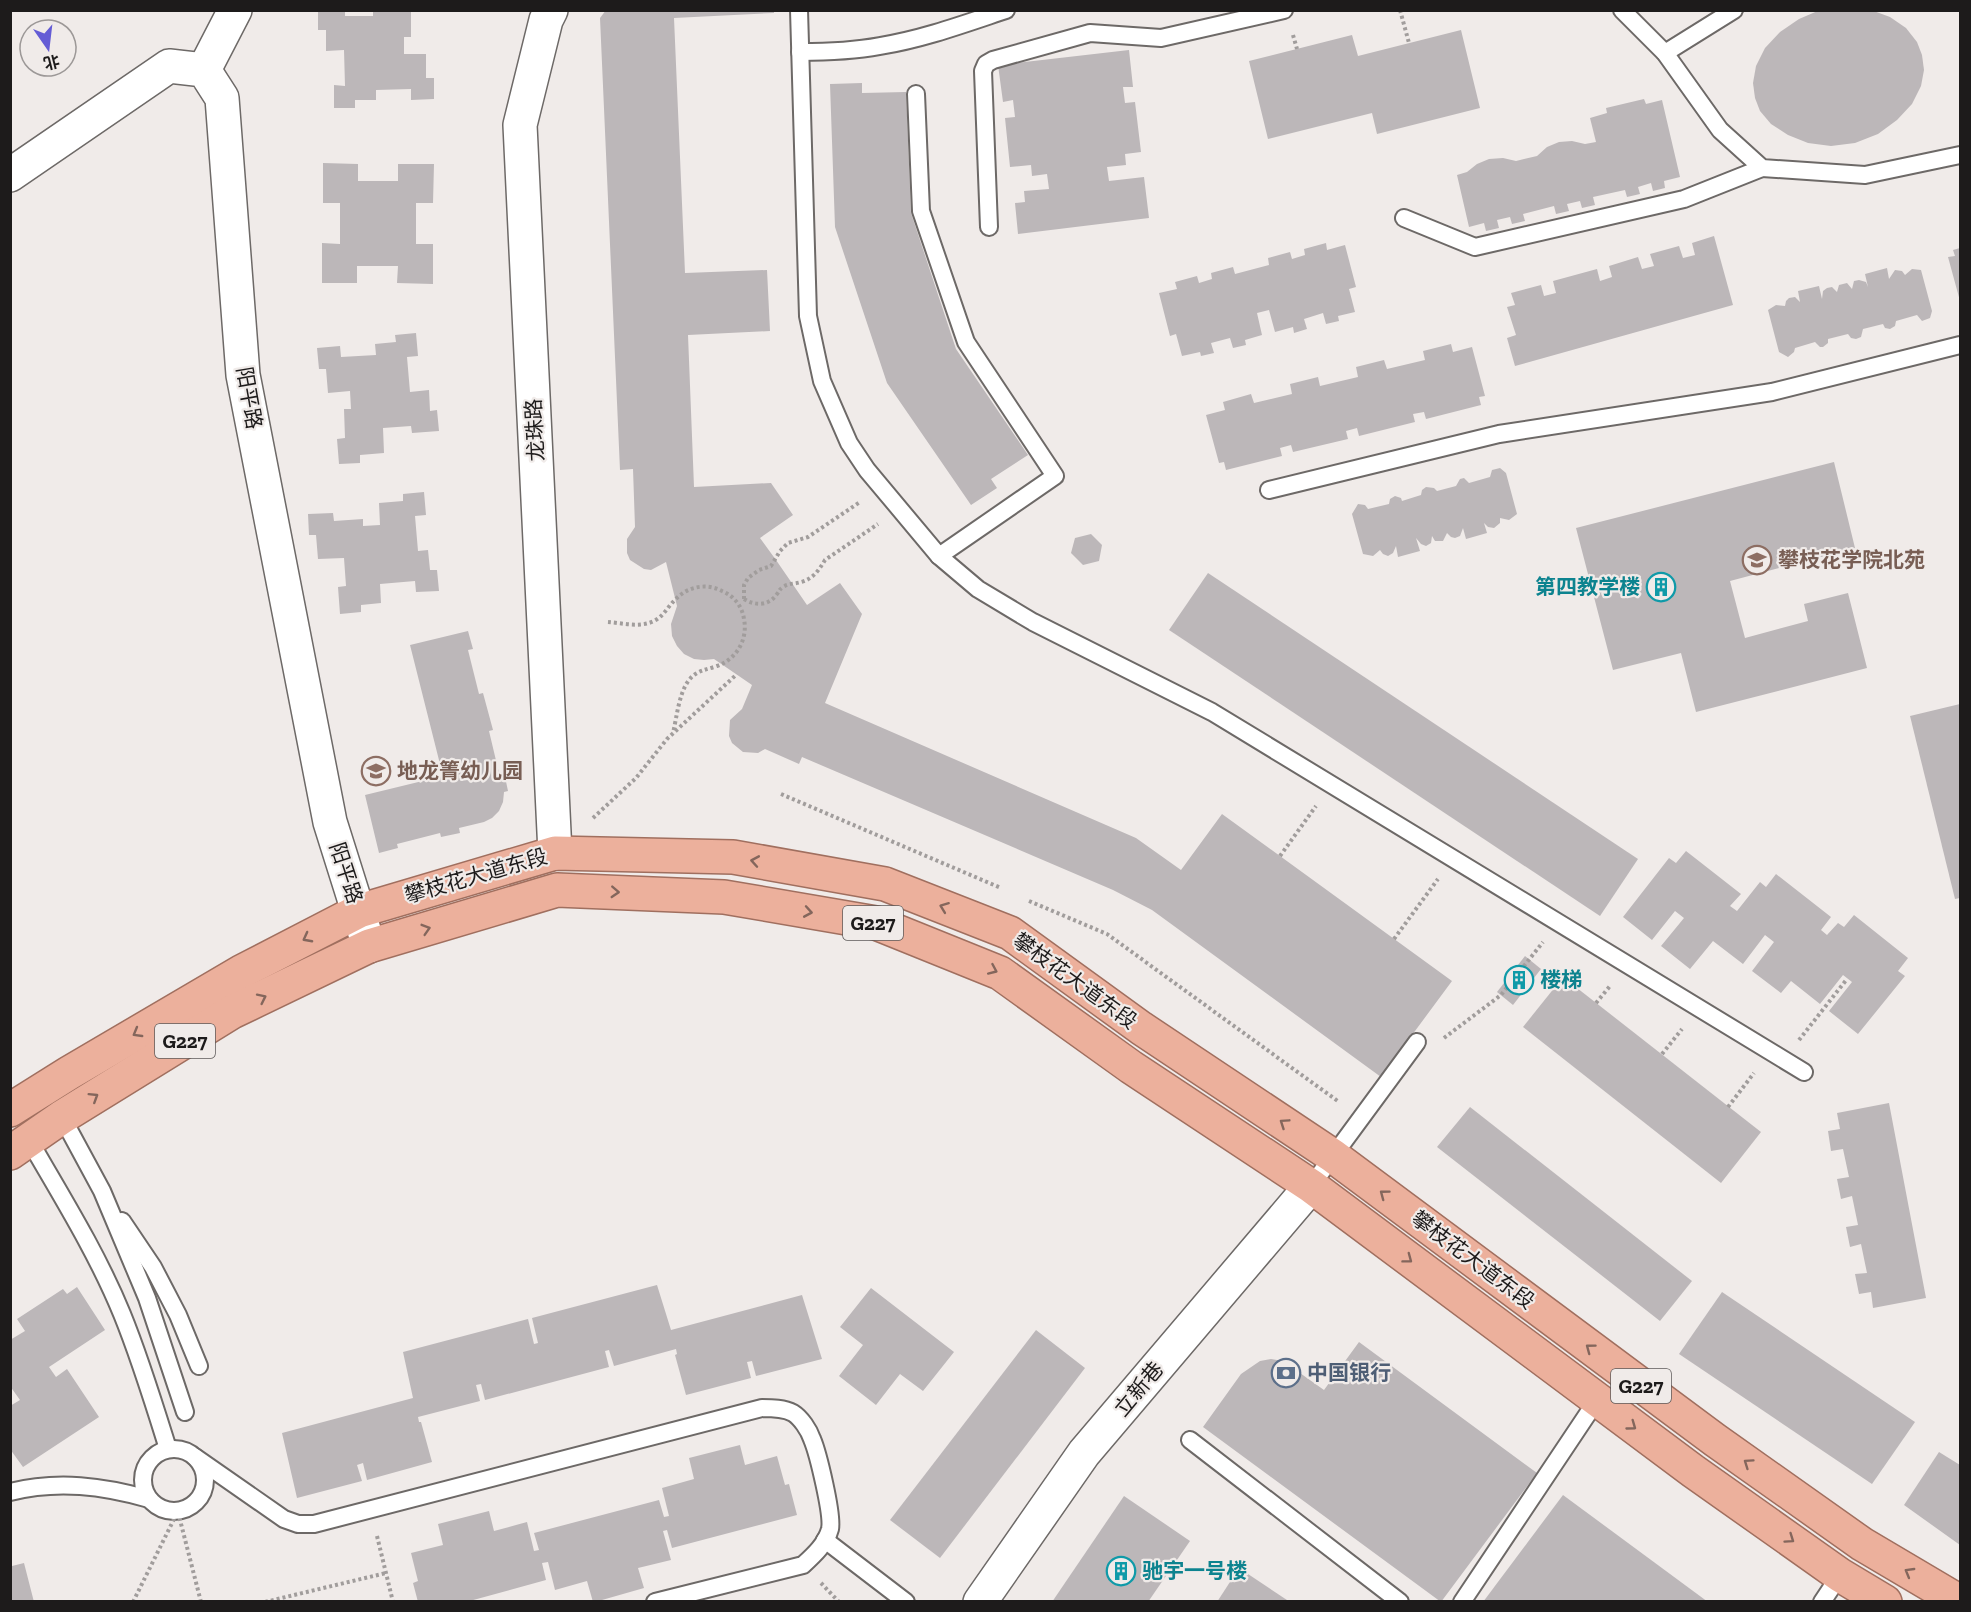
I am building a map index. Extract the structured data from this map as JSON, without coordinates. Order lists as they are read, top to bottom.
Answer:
{
  "streets": {
    "highway": ["攀枝花大道东段", "G227"],
    "street": ["阳平路", "龙珠路", "立新巷"]
  },
  "crossings": [
    ["阳平路", "攀枝花大道东段"],
    ["龙珠路", "攀枝花大道东段"],
    ["攀枝花大道东段", "立新巷"]
  ],
  "places": {
    "school or university": ["攀枝花学院北苑", "地龙箐幼儿园"],
    "building": ["第四教学楼", "楼梯", "驰宇一号楼"],
    "bank": ["中国银行"]
  },
  "north": "bottom"
}
